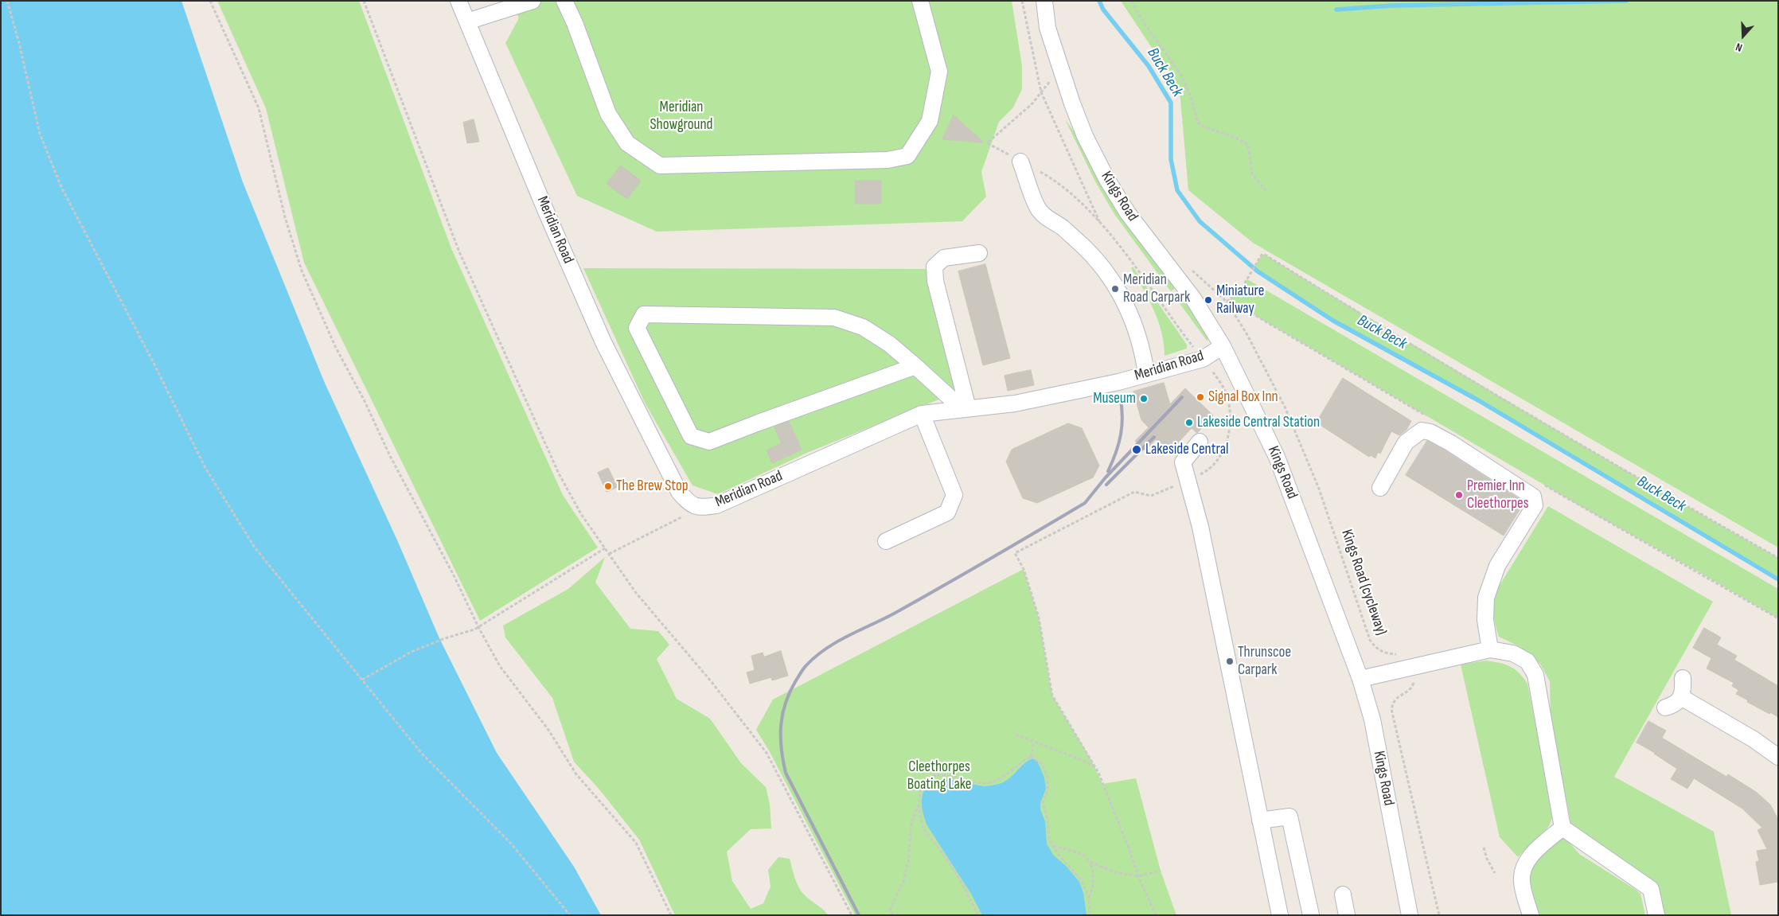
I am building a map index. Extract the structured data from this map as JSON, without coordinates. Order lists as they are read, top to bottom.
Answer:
{
  "streets": {
    "street": ["Kings Road", "Meridian Road"],
    "path": ["Kings Road (cycleway)"]
  },
  "crossings": [
    ["Kings Road", "Meridian Road"]
  ],
  "water": ["Buck Beck"],
  "parks": ["Meridian Showground", "Cleethorpes Boating Lake"],
  "places": [
    "Meridian Road Carpark",
    "Miniature Railway",
    "Signal Box Inn",
    "Museum",
    "Lakeside Central Station",
    "Lakeside Central",
    "The Brew Stop",
    "Premier Inn Cleethorpes",
    "Thrunscoe Carpark"
  ],
  "north": "bottom"
}
